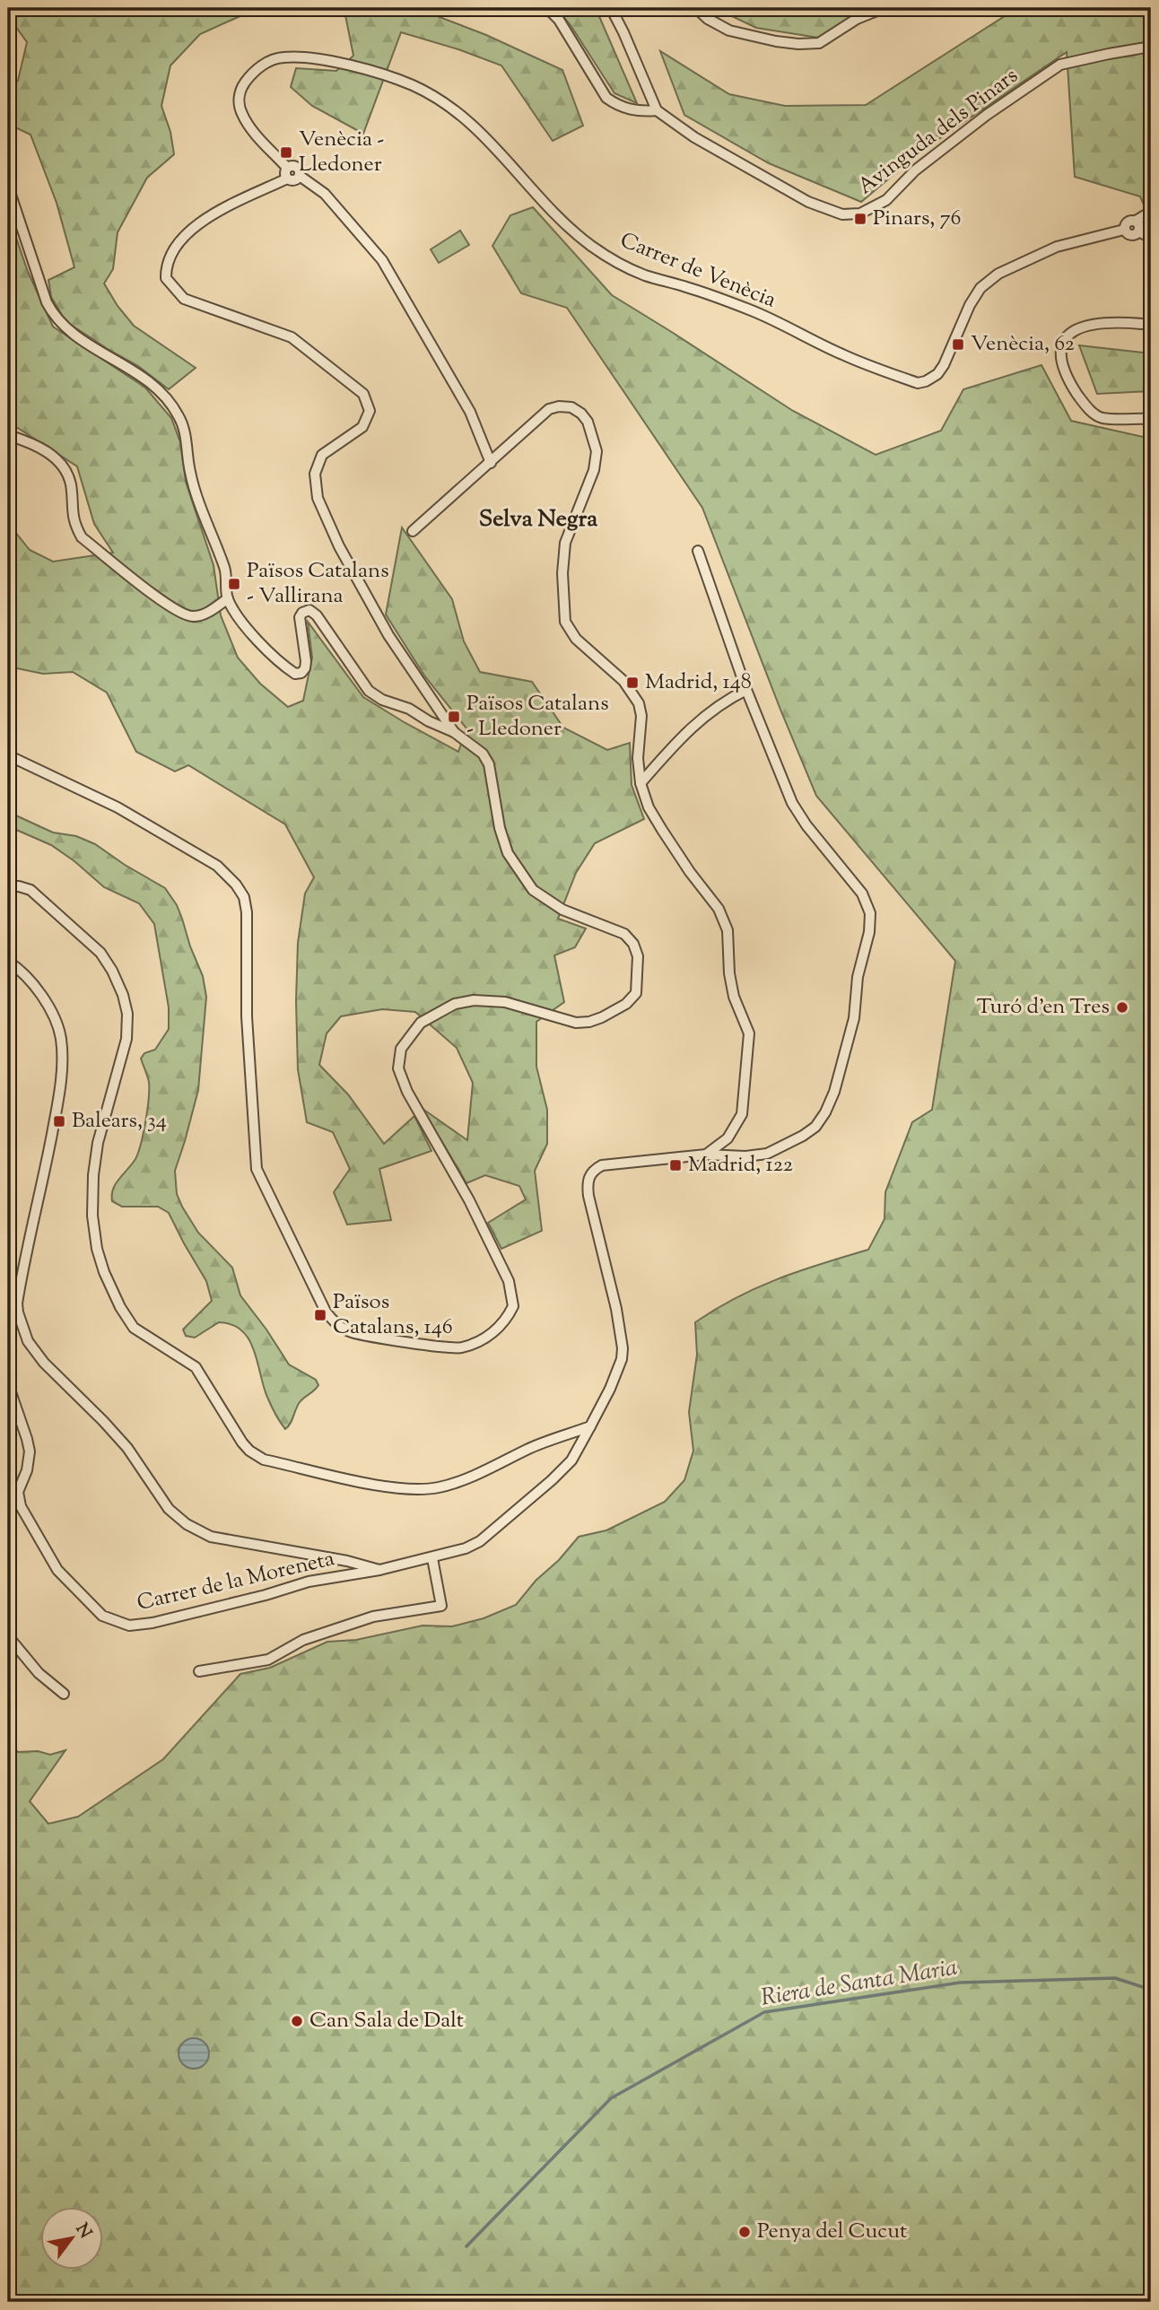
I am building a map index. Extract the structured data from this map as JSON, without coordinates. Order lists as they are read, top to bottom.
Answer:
{
  "streets": {
    "street": ["Avinguda dels Pinars", "Carrer de Venècia", "Carrer de la Moreneta"]
  },
  "districts": ["Selva Negra"],
  "water": ["Riera de Santa Maria"],
  "places": {
    "transit": [
      "Venècia - Lledoner",
      "Pinars, 76",
      "Venècia, 62",
      "Països Catalans - Vallirana",
      "Madrid, 148",
      "Països Catalans - Lledoner",
      "Balears, 34",
      "Madrid, 122",
      "Països Catalans, 146"
    ],
    "other": ["Turó d'en Tres", "Can Sala de Dalt", "Penya del Cucut"]
  },
  "north": "top right"
}
